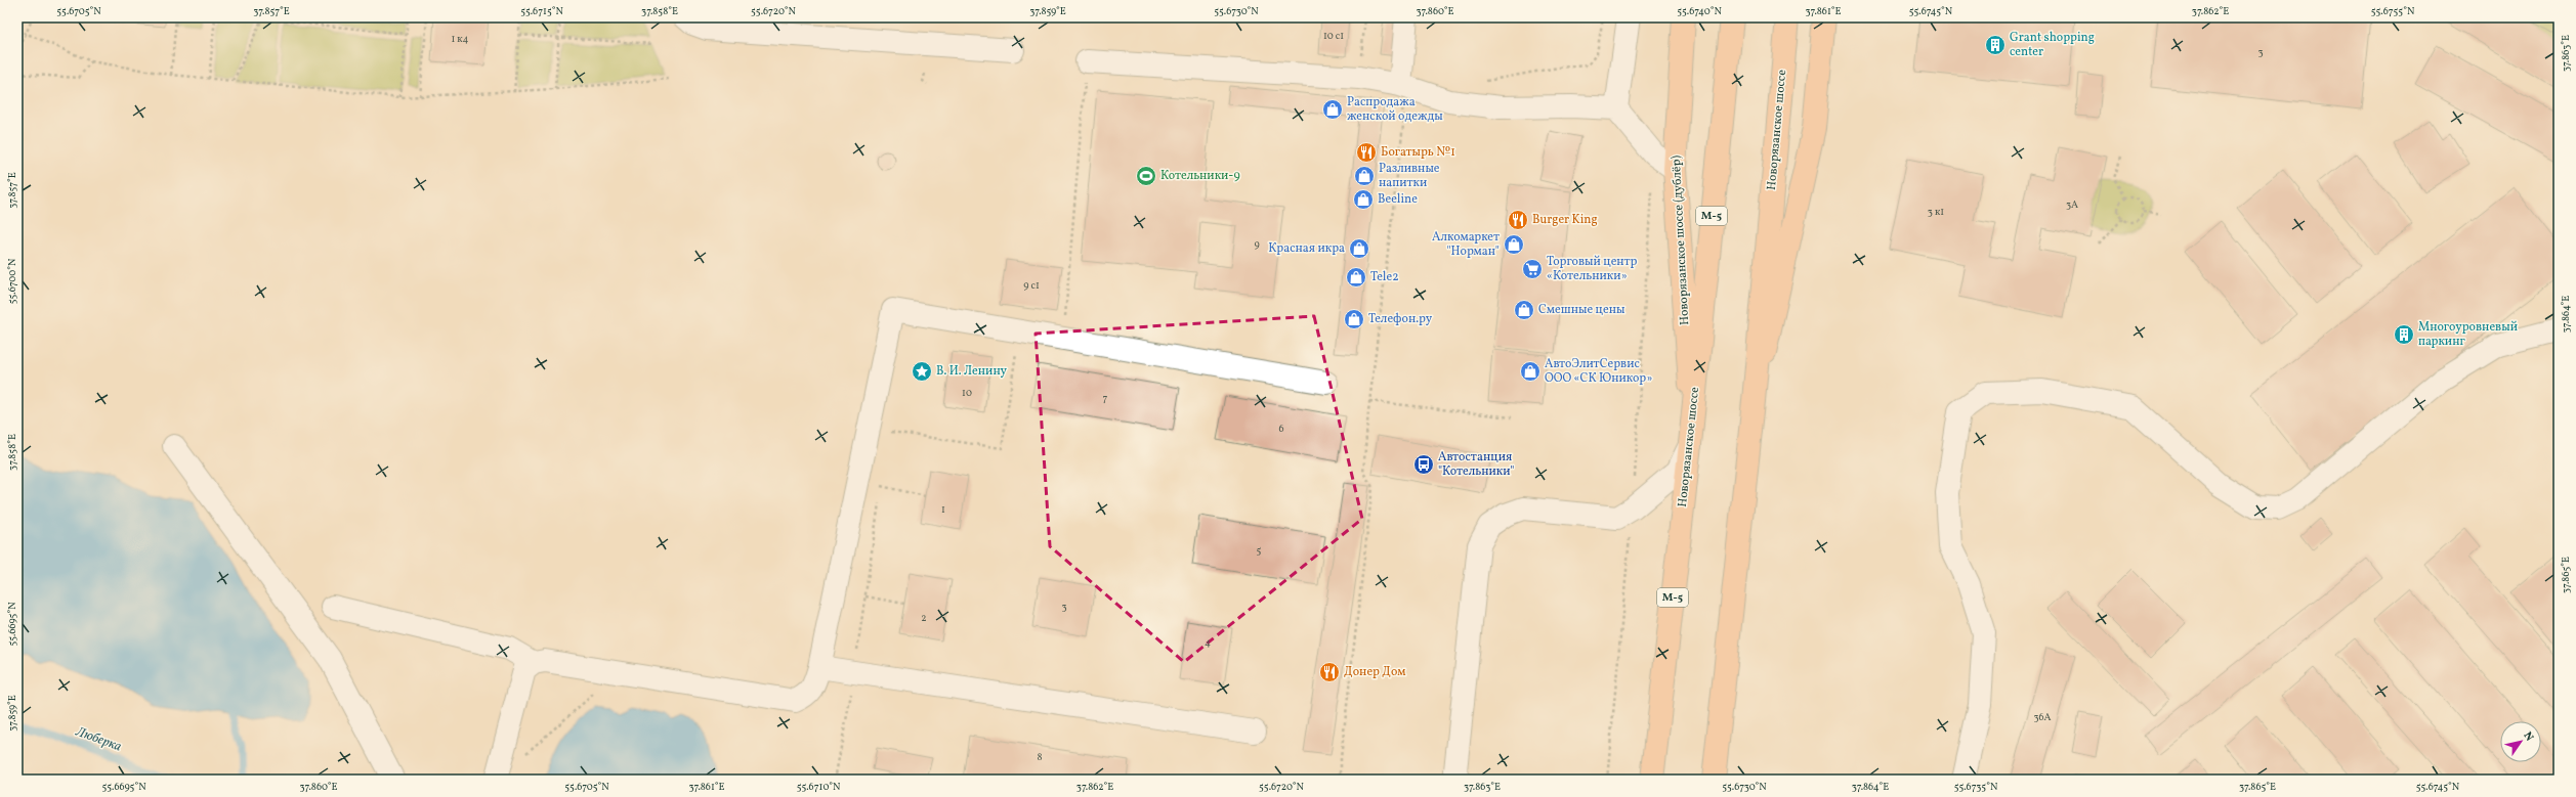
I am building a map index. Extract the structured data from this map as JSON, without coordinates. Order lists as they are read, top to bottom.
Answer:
{
  "streets": {
    "main road": ["Новорязанское шоссе", "М-5", "Новорязанское шоссе (дублёр)"]
  },
  "crossings": [
    ["Новорязанское шоссе", "Новорязанское шоссе (дублёр)"]
  ],
  "water": ["Люберка"],
  "places": {
    "building": ["Grant shopping center", "Многоуровневый паркинг"],
    "shop": [
      "Распродажа женской одежды",
      "Разливные напитки",
      "Beeline",
      "Алкомаркет \"Норман\"",
      "Красная икра",
      "Tele2",
      "Смешные цены",
      "Телефон.ру",
      "АвтоЭлитСервис ООО «СК Юникор»"
    ],
    "restaurant": ["Богатырь №1", "Burger King", "Донер Дом"],
    "sports": ["Котельники-9"],
    "supermarket": ["Торговый центр «Котельники»"],
    "place": ["В. И. Ленину"],
    "bus stop": ["Автостанция \"Котельники\""]
  },
  "house_numbers": [
    "10 с1",
    "1 к4",
    "3",
    "3А",
    "3 к1",
    "9",
    "9 с1",
    "10",
    "7",
    "6",
    "1",
    "5",
    "3",
    "2",
    "4",
    "36А",
    "8"
  ],
  "north": "top right",
  "coordinates": [
    "55.6705°N",
    "37.857°E",
    "55.6715°N",
    "37.858°E",
    "55.6720°N",
    "37.859°E",
    "55.6730°N",
    "37.860°E",
    "55.6740°N",
    "37.861°E",
    "55.6745°N",
    "37.862°E",
    "55.6755°N",
    "37.863°E",
    "55.6700°N",
    "37.864°E",
    "37.865°E",
    "55.6695°N",
    "55.6710°N",
    "55.6735°N"
  ]
}
